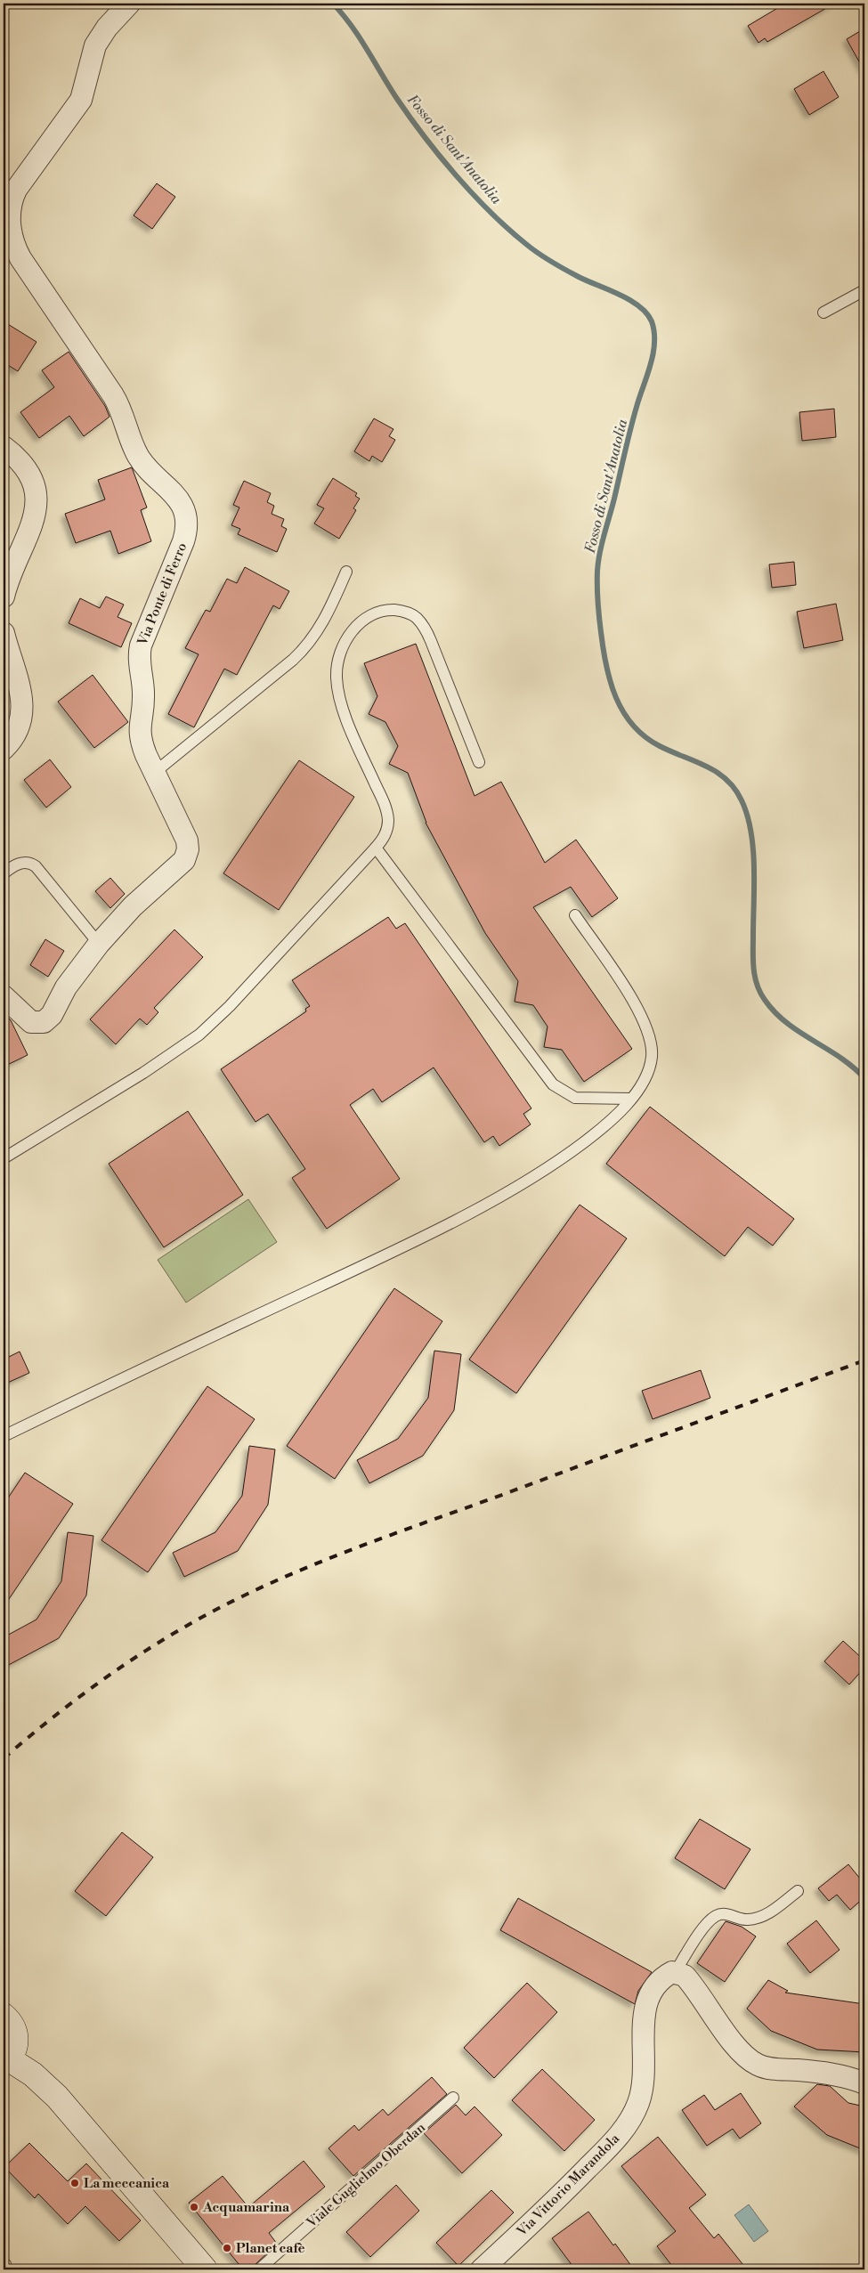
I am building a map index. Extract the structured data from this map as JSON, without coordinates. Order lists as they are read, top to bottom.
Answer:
{
  "streets": {
    "street": ["Via Ponte di Ferro", "Via Vittorio Marandola"],
    "lane": ["Viale Guglielmo Oberdan"]
  },
  "water": ["Fosso di Sant'Anatolia"],
  "places": ["La meccanica", "Acquamarina", "Planet cafè"]
}
